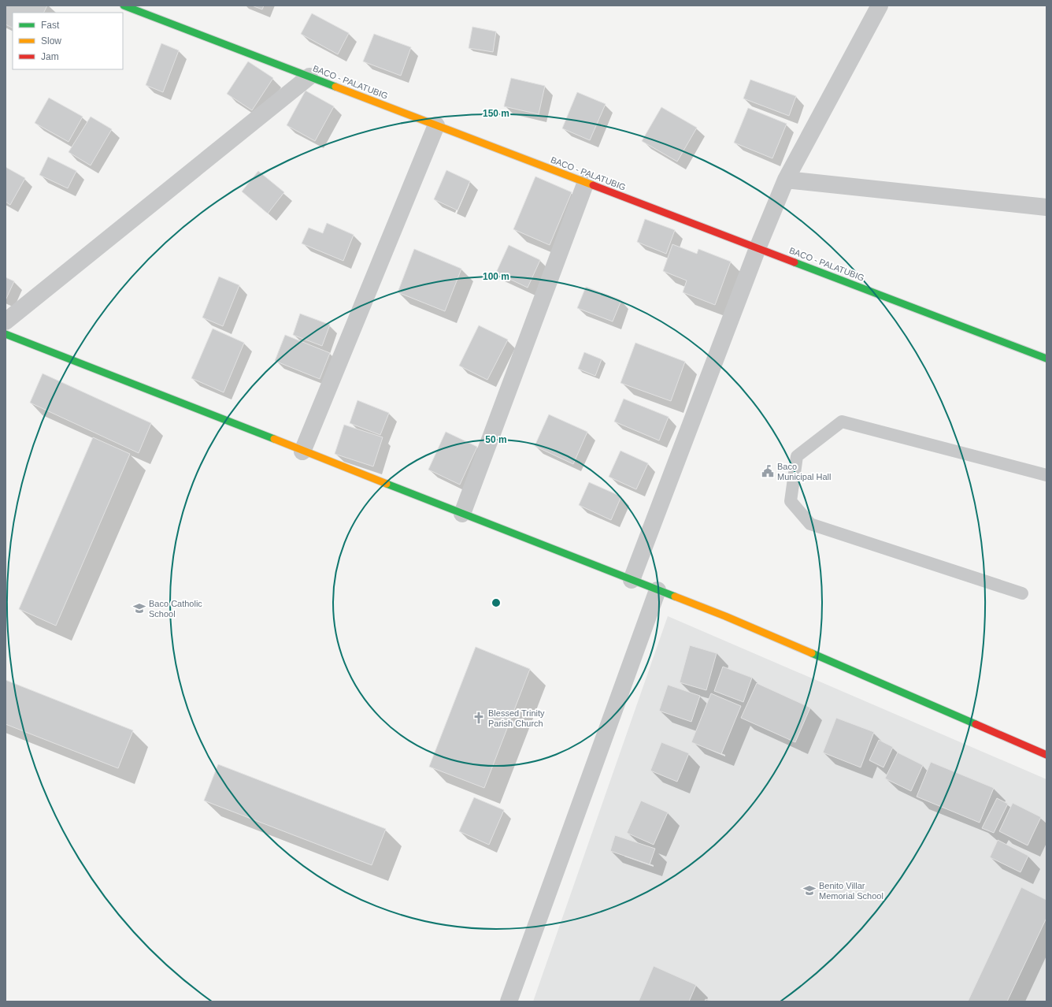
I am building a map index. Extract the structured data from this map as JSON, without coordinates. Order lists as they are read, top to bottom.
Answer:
{
  "streets": {
    "street": ["BACO - PALATUBIG"]
  },
  "places": {
    "public building": ["Baco Municipal Hall"],
    "school or university": ["Baco Catholic School", "Benito Villar Memorial School"],
    "church": ["Blessed Trinity Parish Church"]
  },
  "legend": ["Fast", "Slow", "Jam"],
  "rings": ["150 m", "100 m", "50 m"]
}
